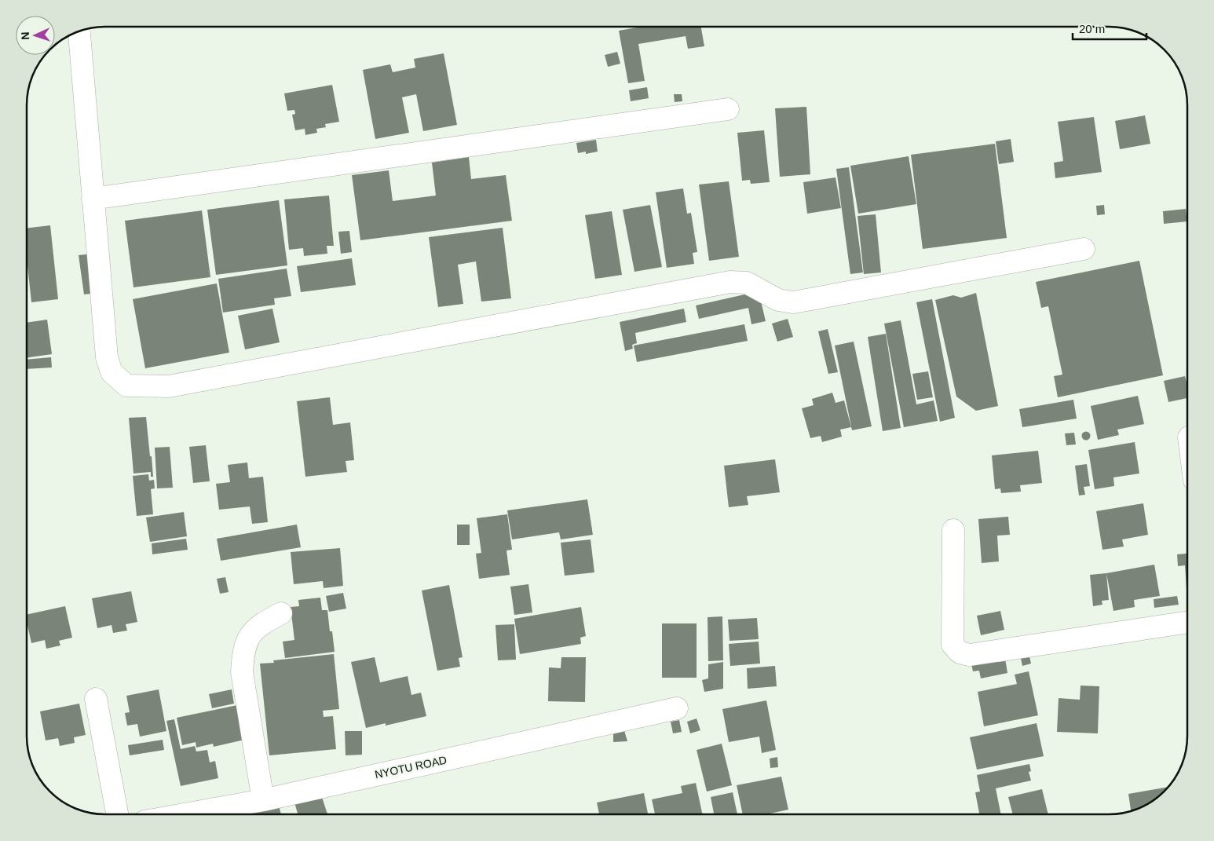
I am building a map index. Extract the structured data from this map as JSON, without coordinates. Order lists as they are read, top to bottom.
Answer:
{
  "streets": {
    "street": ["NYOTU ROAD"]
  },
  "scale_bar": "20 m",
  "north": "left"
}
